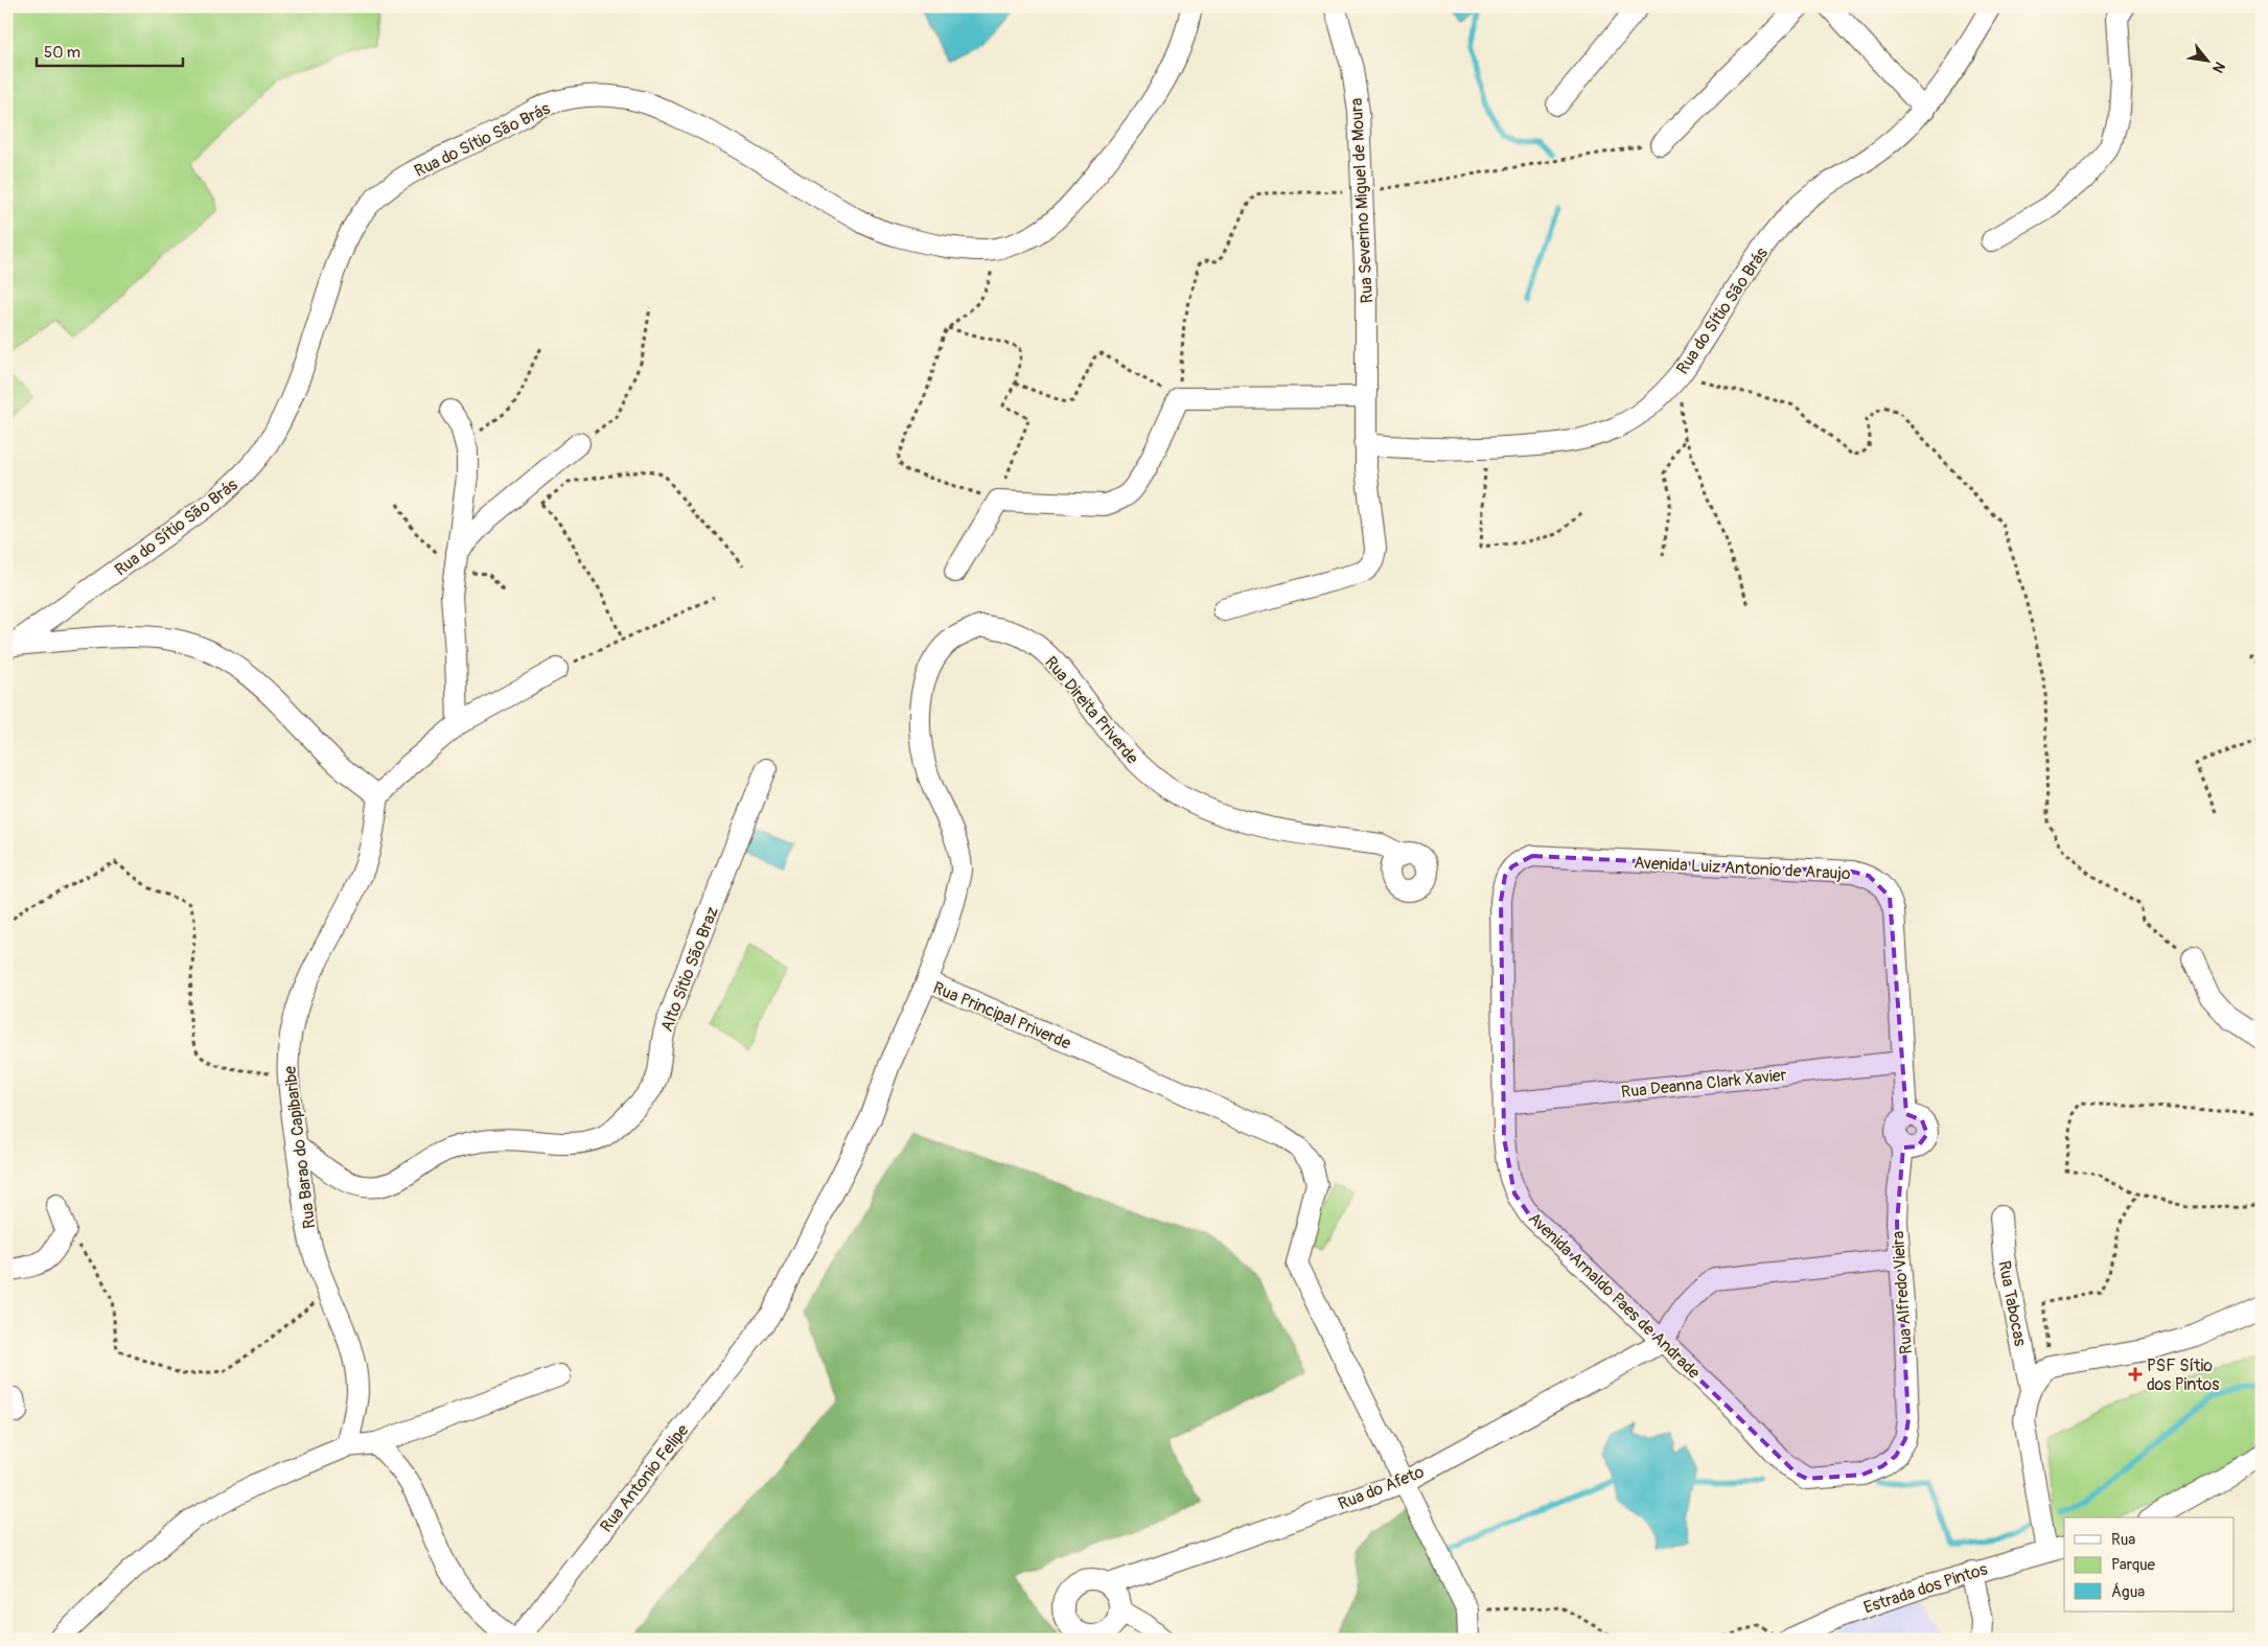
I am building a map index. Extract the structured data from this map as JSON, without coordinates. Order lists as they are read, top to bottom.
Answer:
{
  "streets": {
    "street": [
      "Rua do Sítio São Brás",
      "Rua Severino Miguel de Moura",
      "Rua Direita Priverde",
      "Avenida Luiz Antonio de Araujo",
      "Alto Sitio São Braz",
      "Rua Principal Priverde",
      "Rua Deanna Clark Xavier",
      "Rua Barao do Capibaribe",
      "Rua Alfredo Vieira",
      "Avenida Arnaldo Paes de Andrade",
      "Rua Tabocas",
      "Rua Antonio Felipe",
      "Rua do Afeto",
      "Estrada dos Pintos"
    ]
  },
  "crossings": [
    ["Rua do Sítio São Brás", "Rua Severino Miguel de Moura"],
    ["Rua Direita Priverde", "Rua Principal Priverde"],
    ["Avenida Luiz Antonio de Araujo", "Rua Deanna Clark Xavier"],
    ["Avenida Luiz Antonio de Araujo", "Rua Alfredo Vieira"],
    ["Avenida Luiz Antonio de Araujo", "Avenida Arnaldo Paes de Andrade"],
    ["Alto Sitio São Braz", "Rua Barao do Capibaribe"],
    ["Rua Principal Priverde", "Rua Antonio Felipe"],
    ["Rua Principal Priverde", "Rua do Afeto"],
    ["Rua Deanna Clark Xavier", "Avenida Arnaldo Paes de Andrade"],
    ["Rua Alfredo Vieira", "Avenida Arnaldo Paes de Andrade"],
    ["Avenida Arnaldo Paes de Andrade", "Rua do Afeto"],
    ["Rua Tabocas", "Estrada dos Pintos"]
  ],
  "places": {
    "health": ["PSF Sítio dos Pintos"]
  },
  "legend": ["Rua", "Parque", "Água"],
  "scale_bar": "50 m",
  "north": "bottom right"
}
